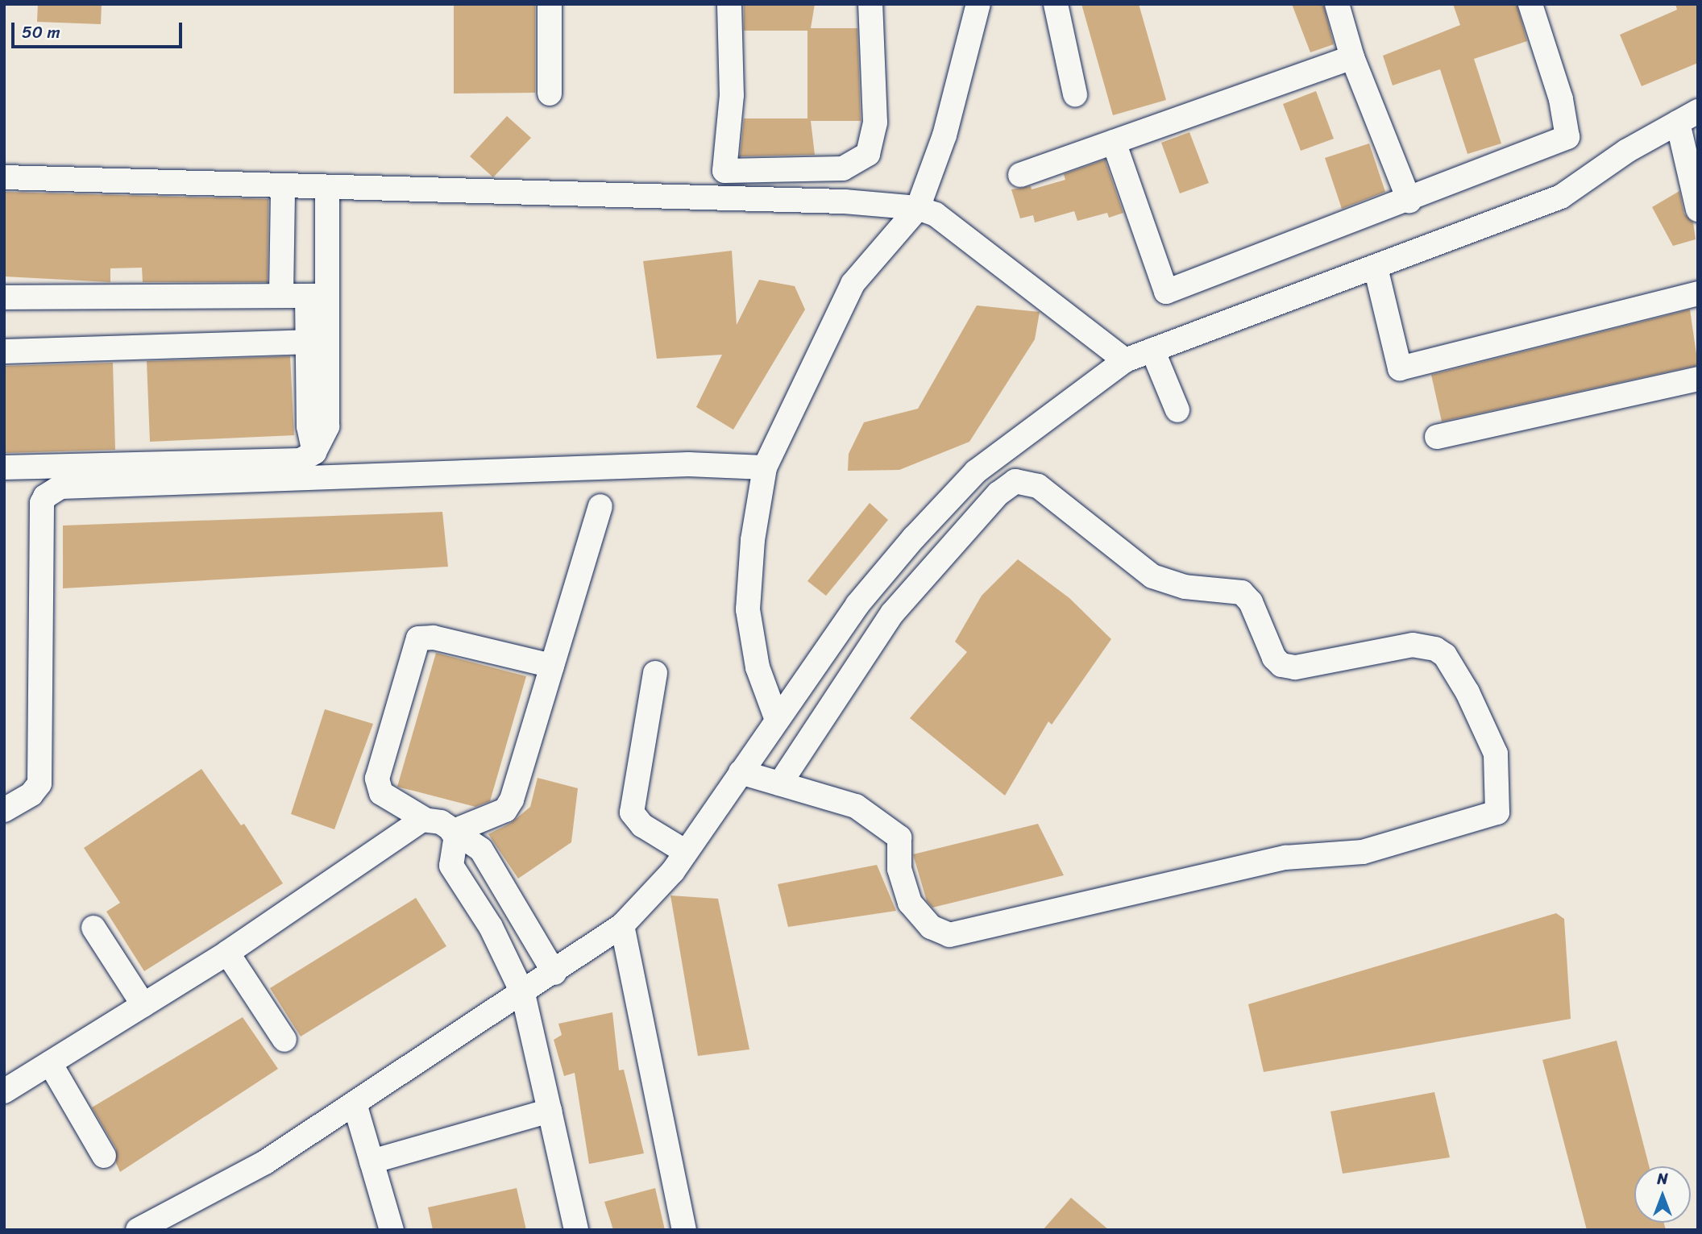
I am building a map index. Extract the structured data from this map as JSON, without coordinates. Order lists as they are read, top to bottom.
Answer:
{
  "scale_bar": "50 m",
  "north": "top"
}
